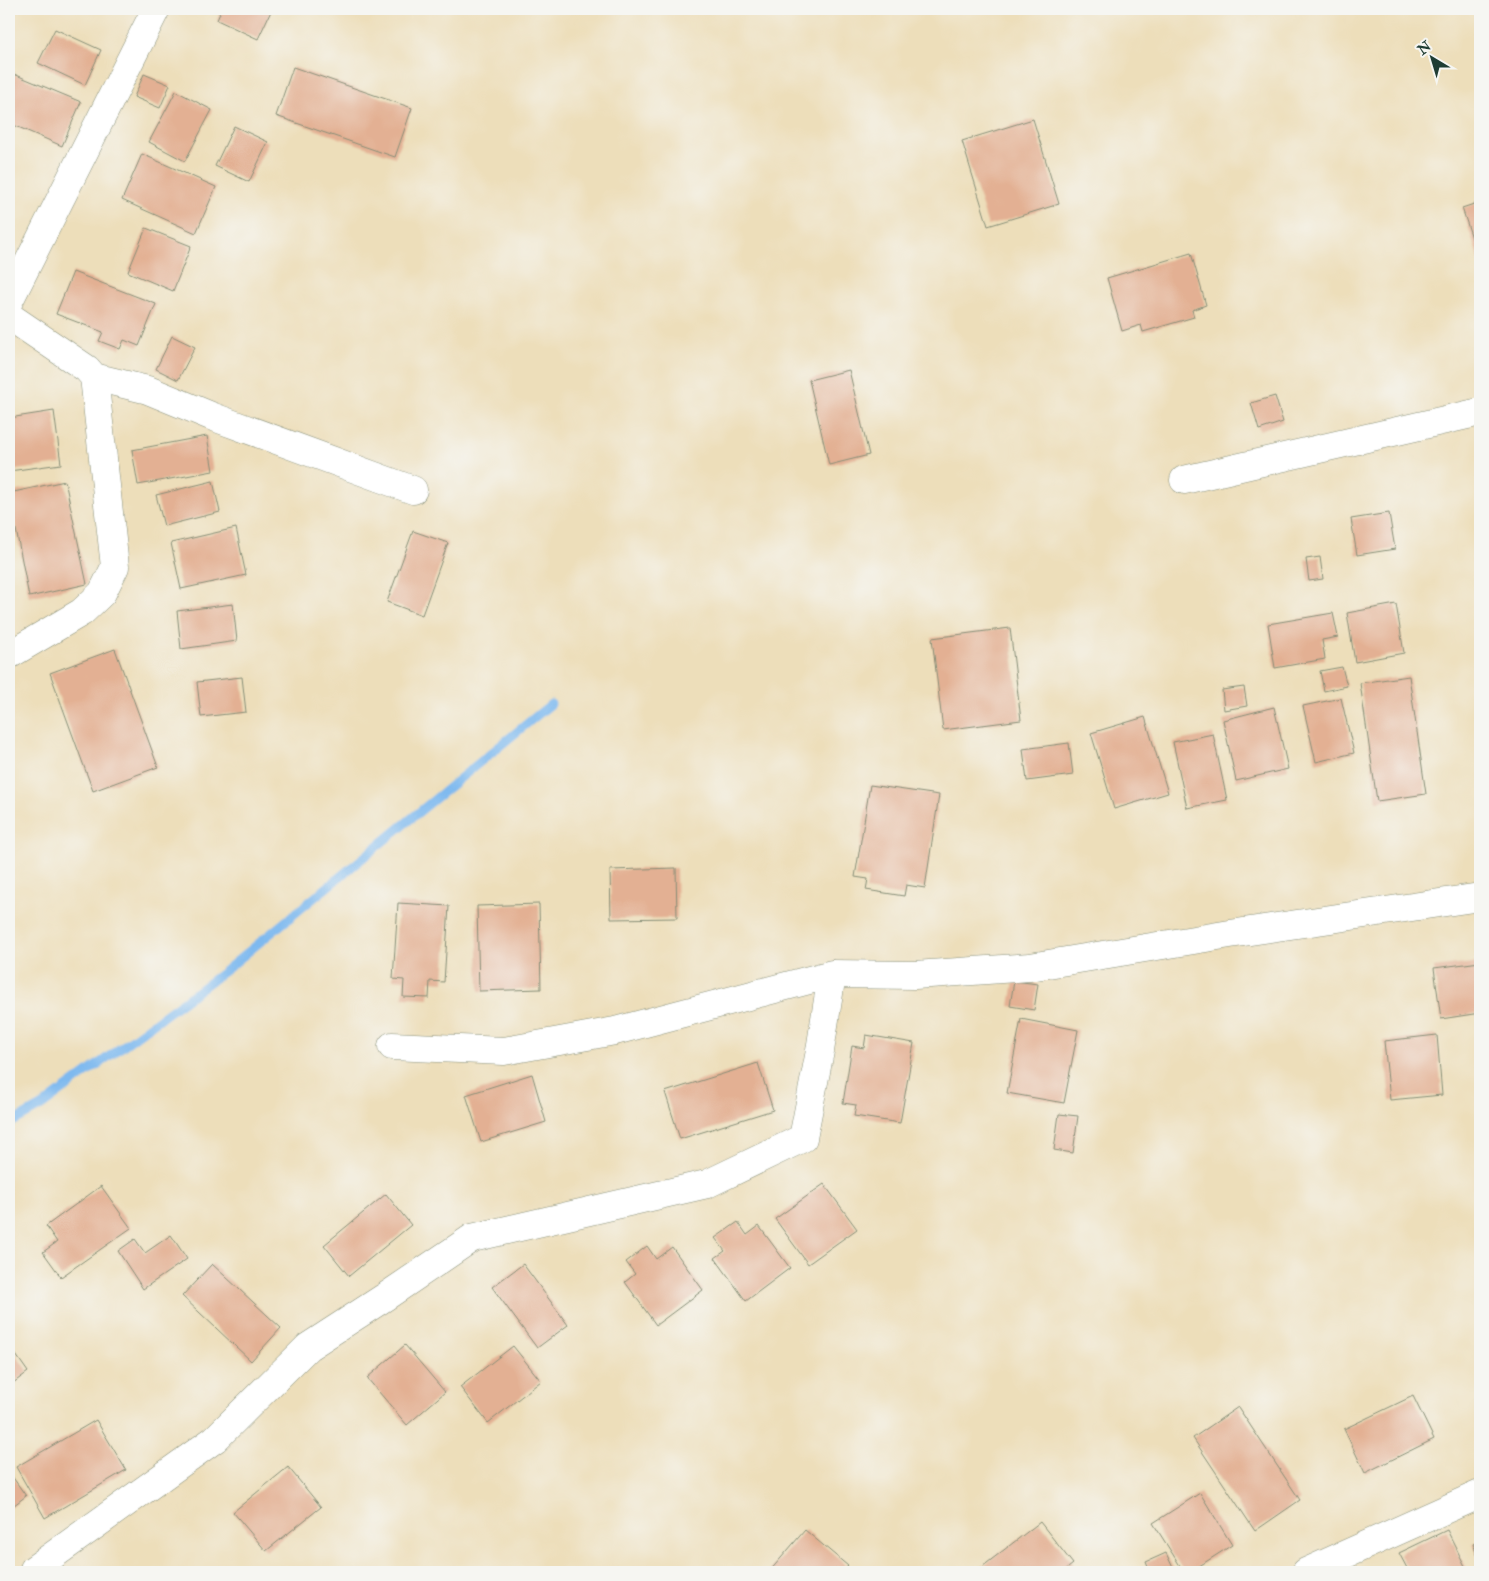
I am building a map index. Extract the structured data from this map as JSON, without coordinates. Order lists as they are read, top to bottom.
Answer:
{
  "north": "top left"
}
